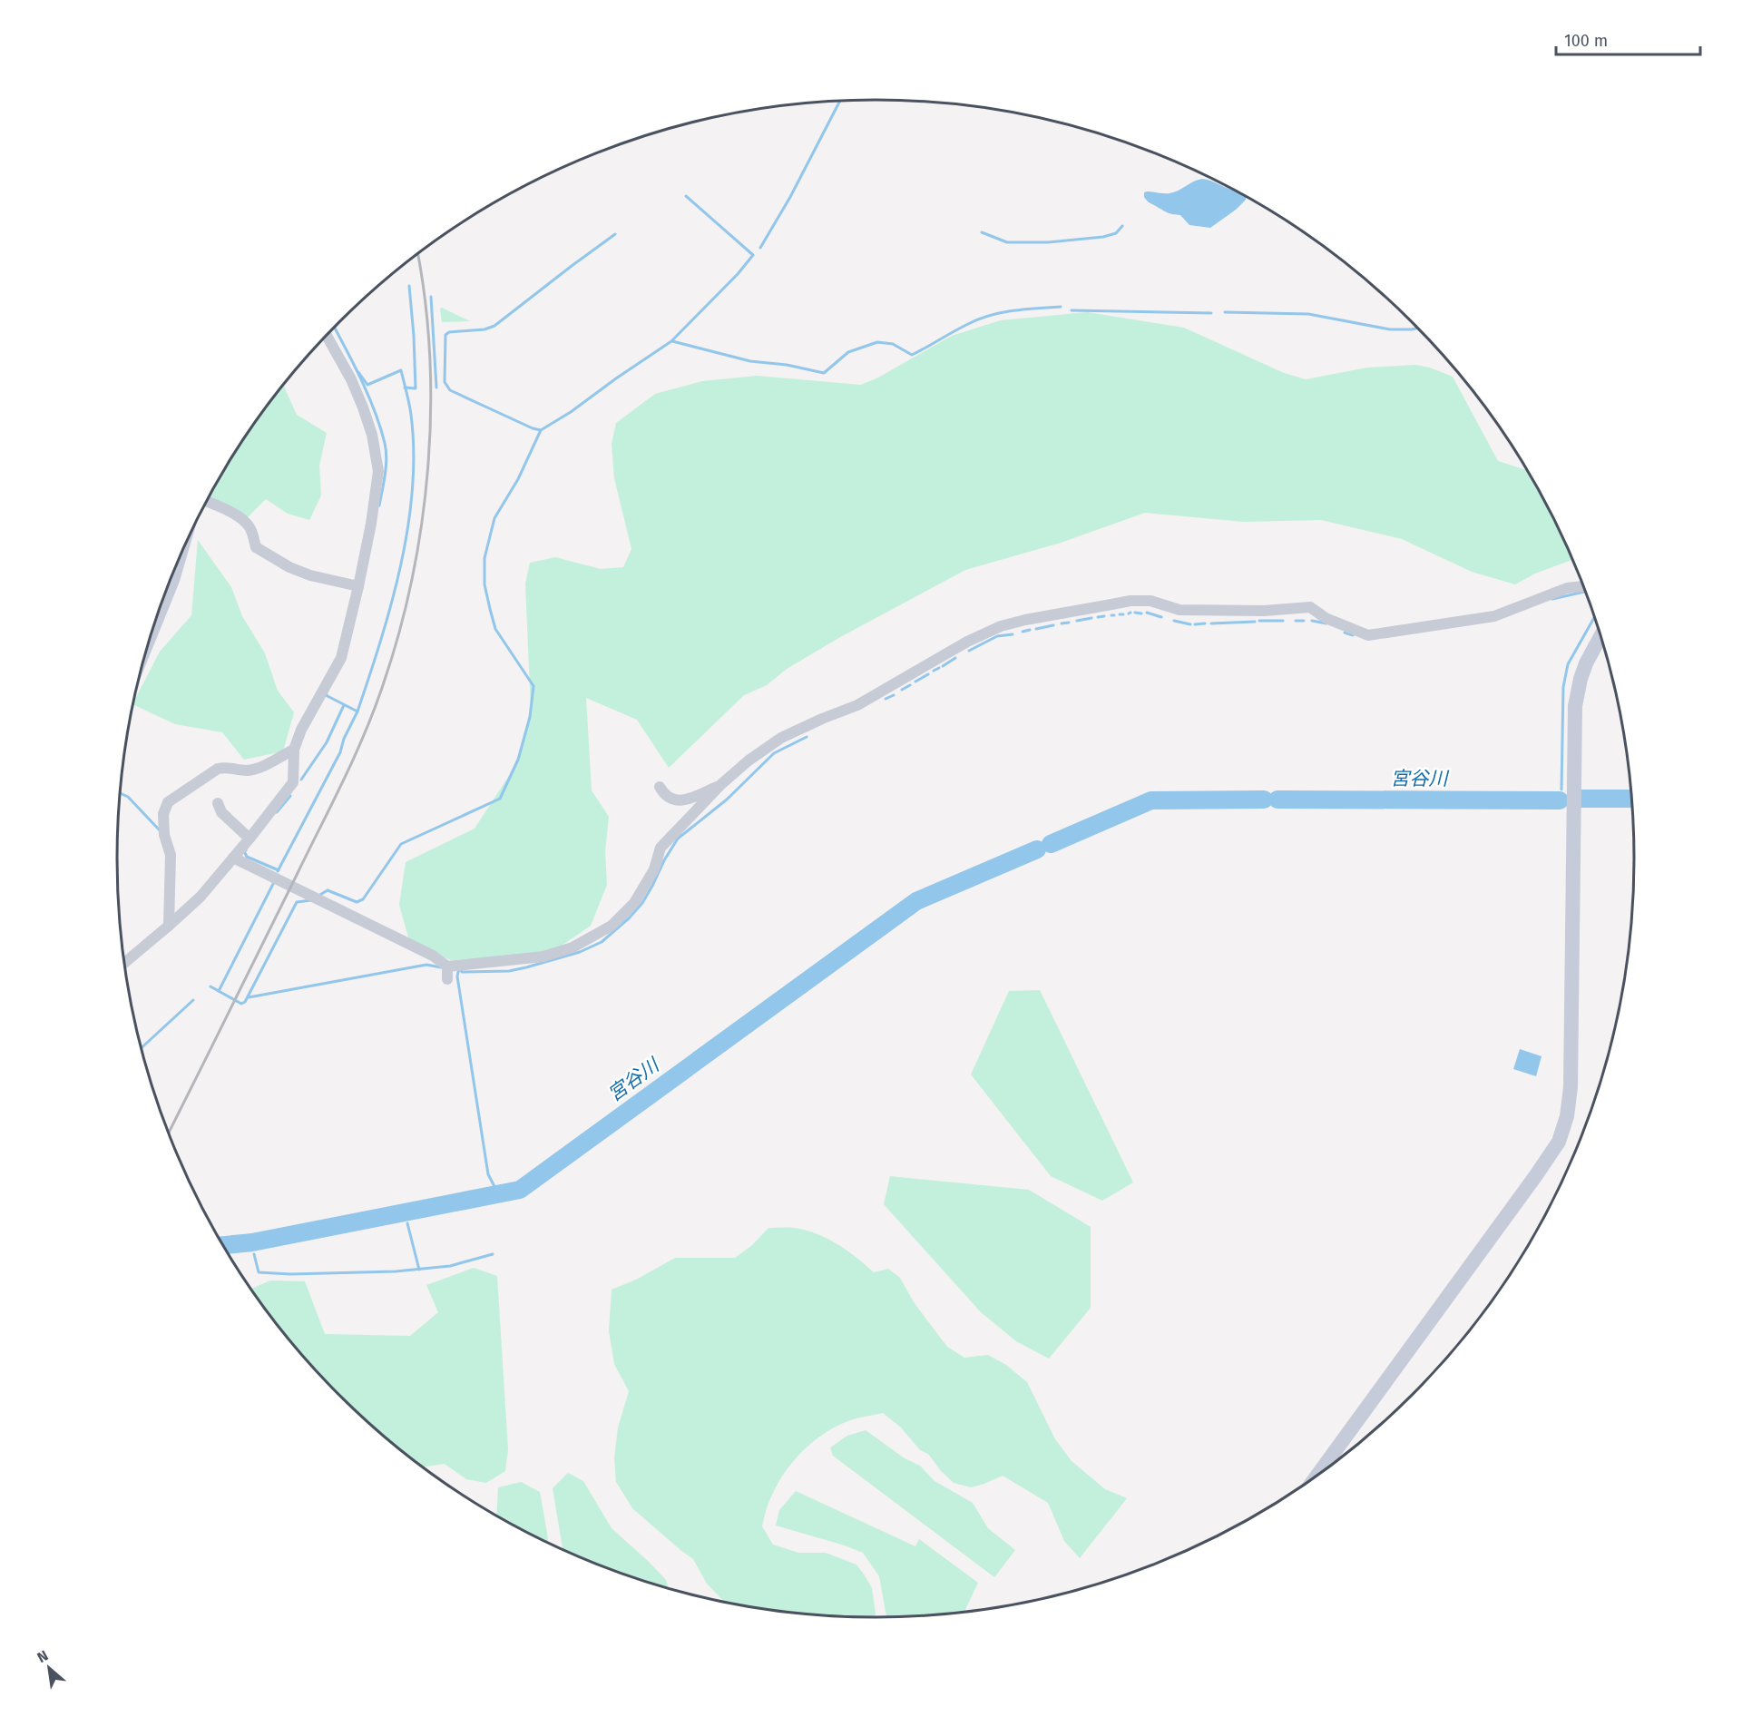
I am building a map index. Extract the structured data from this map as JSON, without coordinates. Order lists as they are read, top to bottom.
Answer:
{
  "water": ["宮谷川"],
  "scale_bar": "100 m",
  "north": "top left"
}
